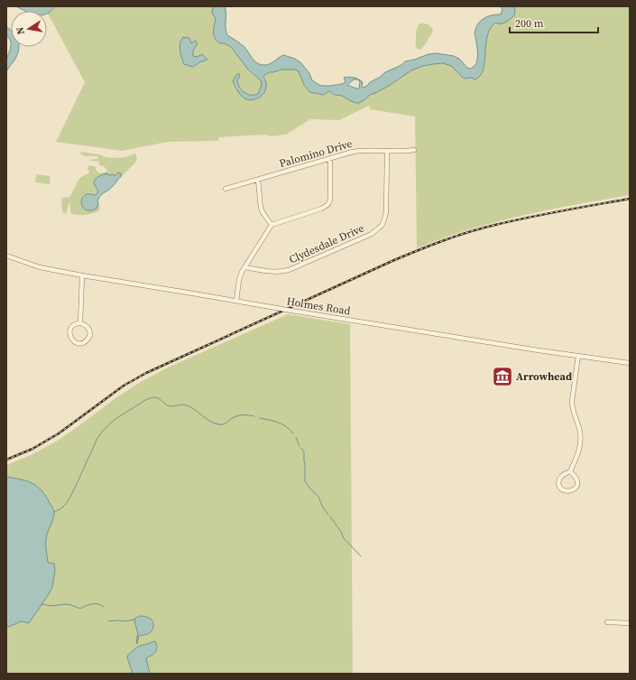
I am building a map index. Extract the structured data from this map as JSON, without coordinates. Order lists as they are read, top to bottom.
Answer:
{
  "streets": {
    "street": ["Palomino Drive", "Clydesdale Drive", "Holmes Road"]
  },
  "crossings": [
    ["Palomino Drive", "Clydesdale Drive"]
  ],
  "places": {
    "museum": ["Arrowhead"]
  },
  "scale_bar": "200 m",
  "north": "left"
}
